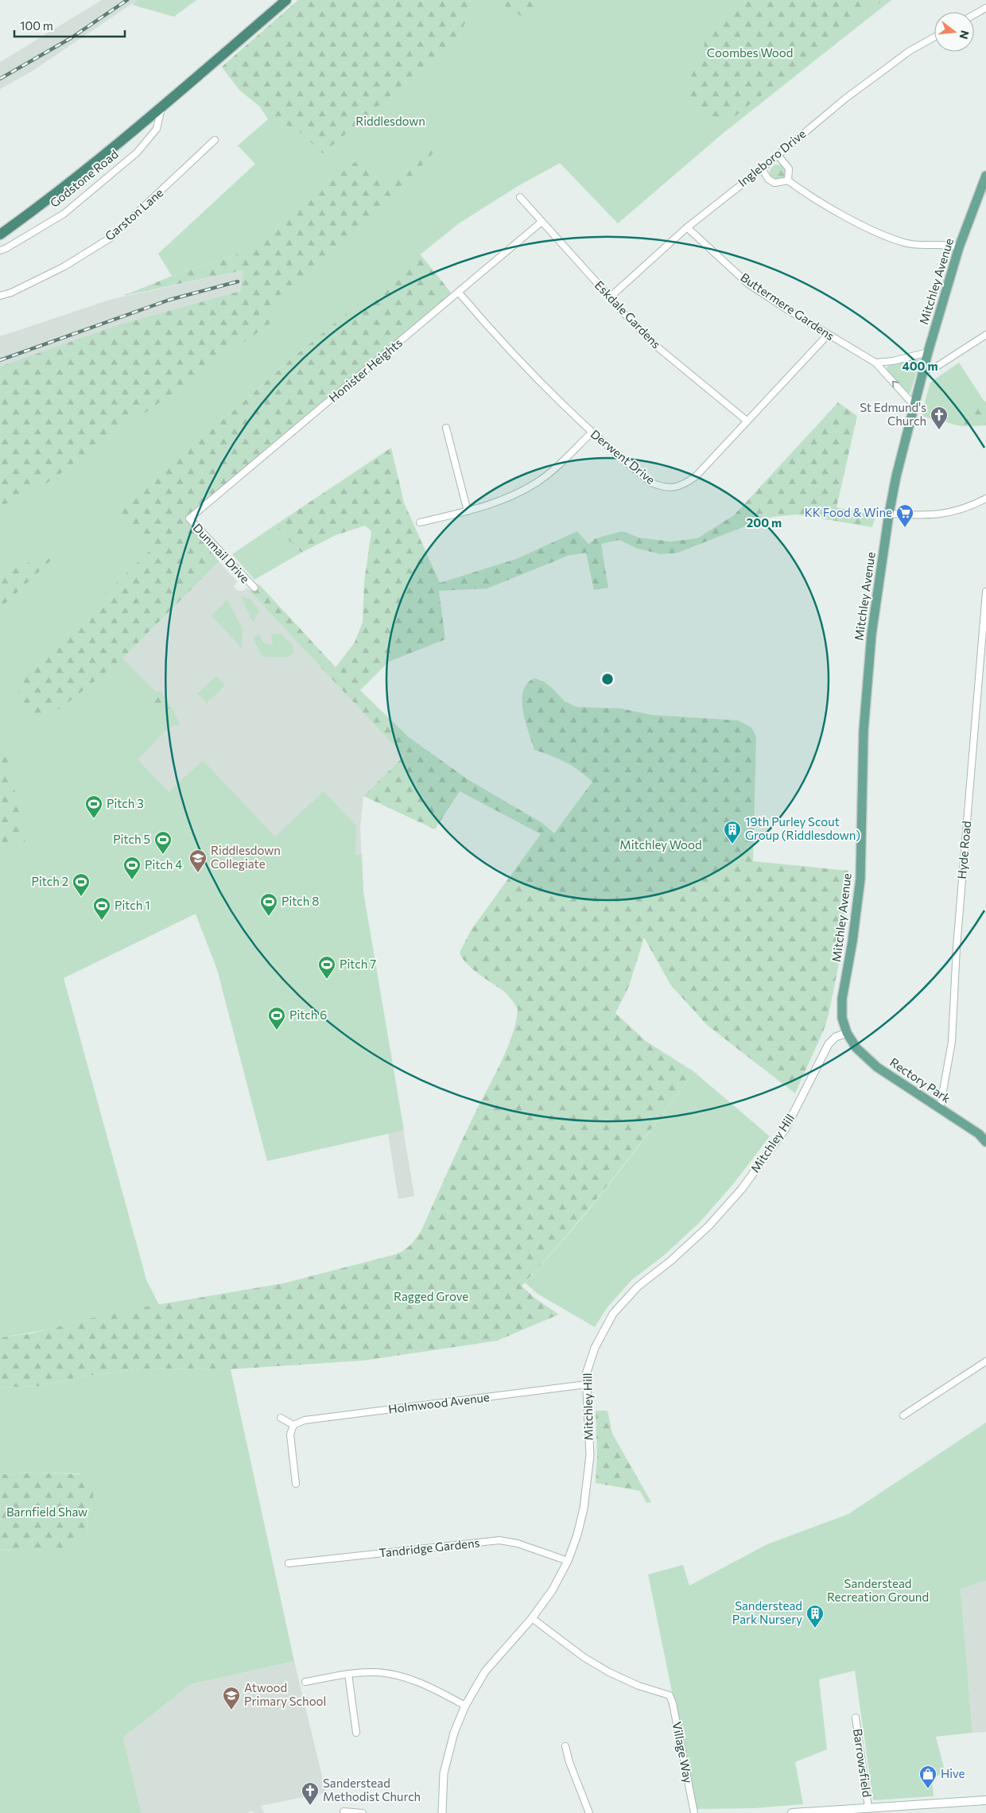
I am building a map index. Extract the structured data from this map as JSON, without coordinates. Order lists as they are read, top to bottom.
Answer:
{
  "streets": {
    "highway": ["Godstone Road"],
    "main road": ["Mitchley Avenue", "Rectory Park"],
    "street": [
      "Ingleboro Drive",
      "Garston Lane",
      "Buttermere Gardens",
      "Eskdale Gardens",
      "Honister Heights",
      "Derwent Drive",
      "Dunmail Drive",
      "Hyde Road",
      "Mitchley Hill",
      "Holmwood Avenue",
      "Tandridge Gardens",
      "Village Way",
      "Barrowsfield"
    ]
  },
  "crossings": [
    ["Ingleboro Drive", "Buttermere Gardens"],
    ["Ingleboro Drive", "Eskdale Gardens"],
    ["Mitchley Avenue", "Buttermere Gardens"],
    ["Mitchley Avenue", "Rectory Park"],
    ["Mitchley Avenue", "Mitchley Hill"],
    ["Buttermere Gardens", "Derwent Drive"],
    ["Eskdale Gardens", "Honister Heights"],
    ["Eskdale Gardens", "Derwent Drive"],
    ["Honister Heights", "Derwent Drive"],
    ["Honister Heights", "Dunmail Drive"],
    ["Hyde Road", "Rectory Park"],
    ["Rectory Park", "Mitchley Hill"],
    ["Mitchley Hill", "Holmwood Avenue"],
    ["Mitchley Hill", "Tandridge Gardens"],
    ["Mitchley Hill", "Village Way"]
  ],
  "parks": [
    "Coombes Wood",
    "Riddlesdown",
    "Mitchley Wood",
    "Ragged Grove",
    "Barnfield Shaw",
    "Sanderstead Recreation Ground"
  ],
  "places": {
    "church": ["St Edmund's Church", "Sanderstead Methodist Church"],
    "supermarket": ["KK Food & Wine"],
    "sports": [
      "Pitch 3",
      "Pitch 5",
      "Pitch 4",
      "Pitch 2",
      "Pitch 8",
      "Pitch 1",
      "Pitch 7",
      "Pitch 6"
    ],
    "building": ["19th Purley Scout Group (Riddlesdown)", "Sanderstead Park Nursery"],
    "school or university": ["Riddlesdown Collegiate", "Atwood Primary School"],
    "shop": ["Hive"]
  },
  "scale_bar": "100 m",
  "north": "right",
  "rings": ["400 m", "200 m"]
}
